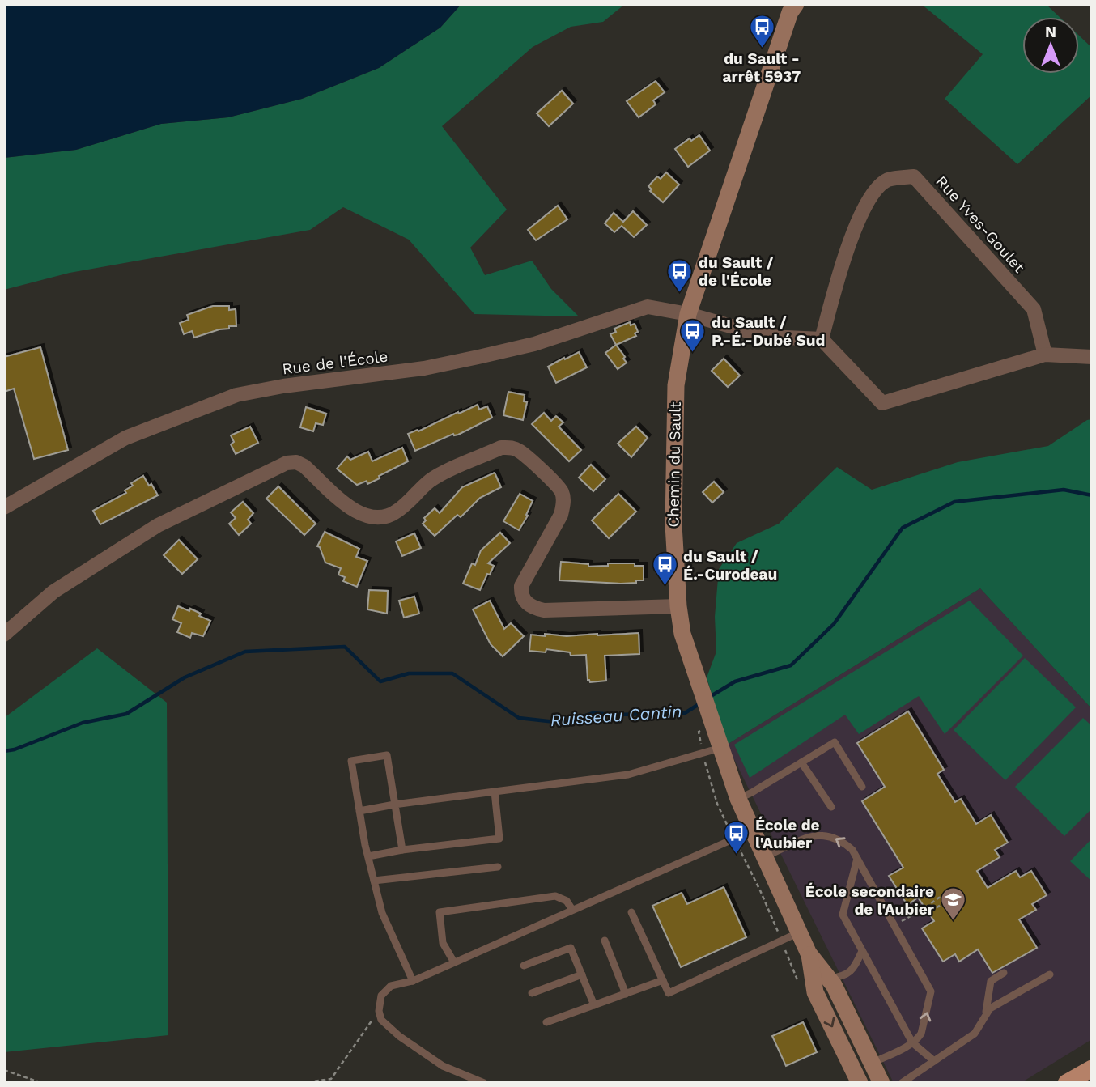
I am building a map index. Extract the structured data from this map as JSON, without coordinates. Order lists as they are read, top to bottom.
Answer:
{
  "streets": {
    "street": ["Rue Yves-Goulet", "Rue de l'École", "Chemin du Sault"]
  },
  "crossings": [
    ["Rue Yves-Goulet", "Rue de l'École"],
    ["Rue de l'École", "Chemin du Sault"]
  ],
  "water": ["Ruisseau Cantin"],
  "places": {
    "bus stop": [
      "du Sault - arrêt 5937",
      "du Sault / de l'École",
      "du Sault / P.-É.-Dubé Sud",
      "du Sault / É.-Curodeau",
      "École de l'Aubier"
    ],
    "school or university": ["École secondaire de l'Aubier"]
  },
  "north": "top"
}
